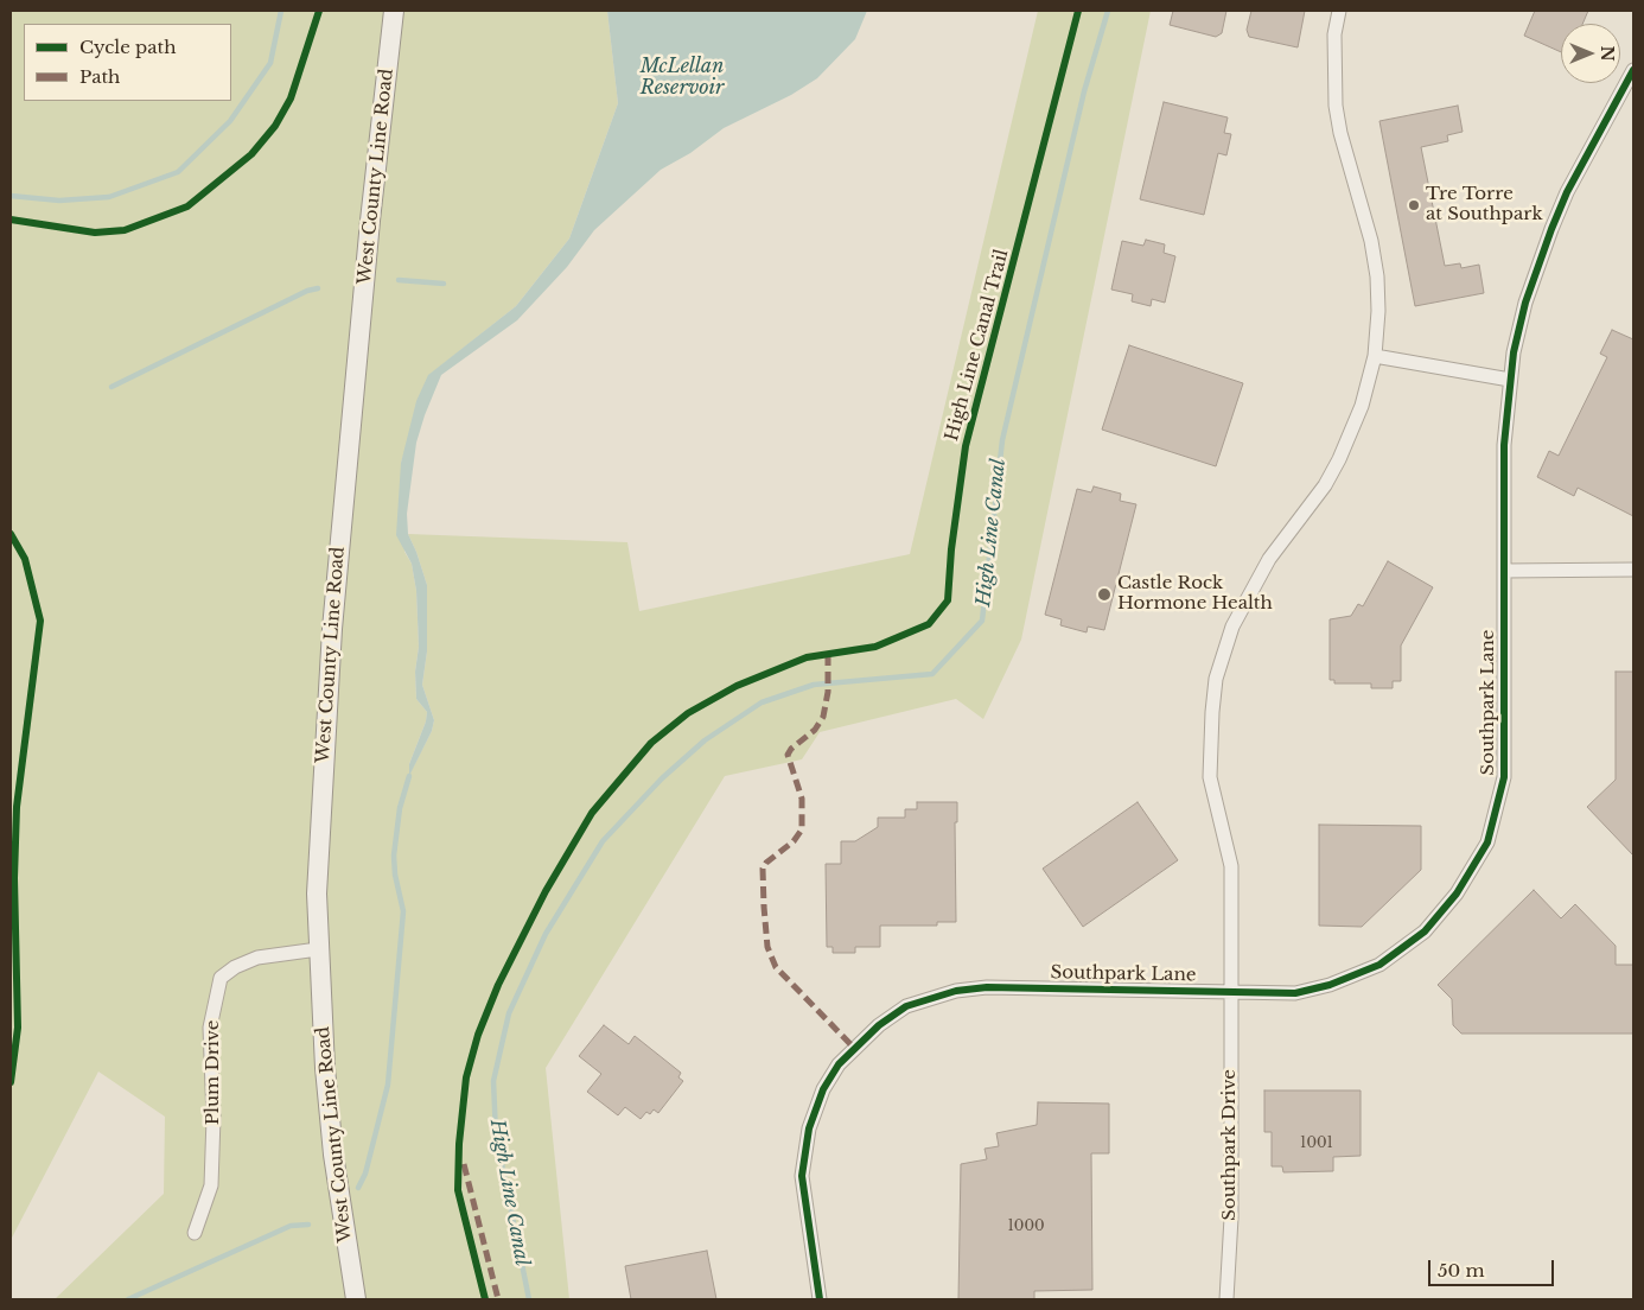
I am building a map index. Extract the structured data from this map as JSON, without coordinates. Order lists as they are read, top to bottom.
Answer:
{
  "streets": {
    "main road": ["West County Line Road"],
    "street": ["Southpark Lane", "Plum Drive", "Southpark Drive"],
    "cycle path": ["High Line Canal Trail"]
  },
  "crossings": [
    ["West County Line Road", "Plum Drive"],
    ["Southpark Lane", "Southpark Drive"]
  ],
  "water": ["McLellan Reservoir", "High Line Canal"],
  "places": ["Tre Torre at Southpark", "Castle Rock Hormone Health"],
  "house_numbers": ["1001", "1000"],
  "legend": ["Cycle path", "Path"],
  "scale_bar": "50 m",
  "north": "right"
}
